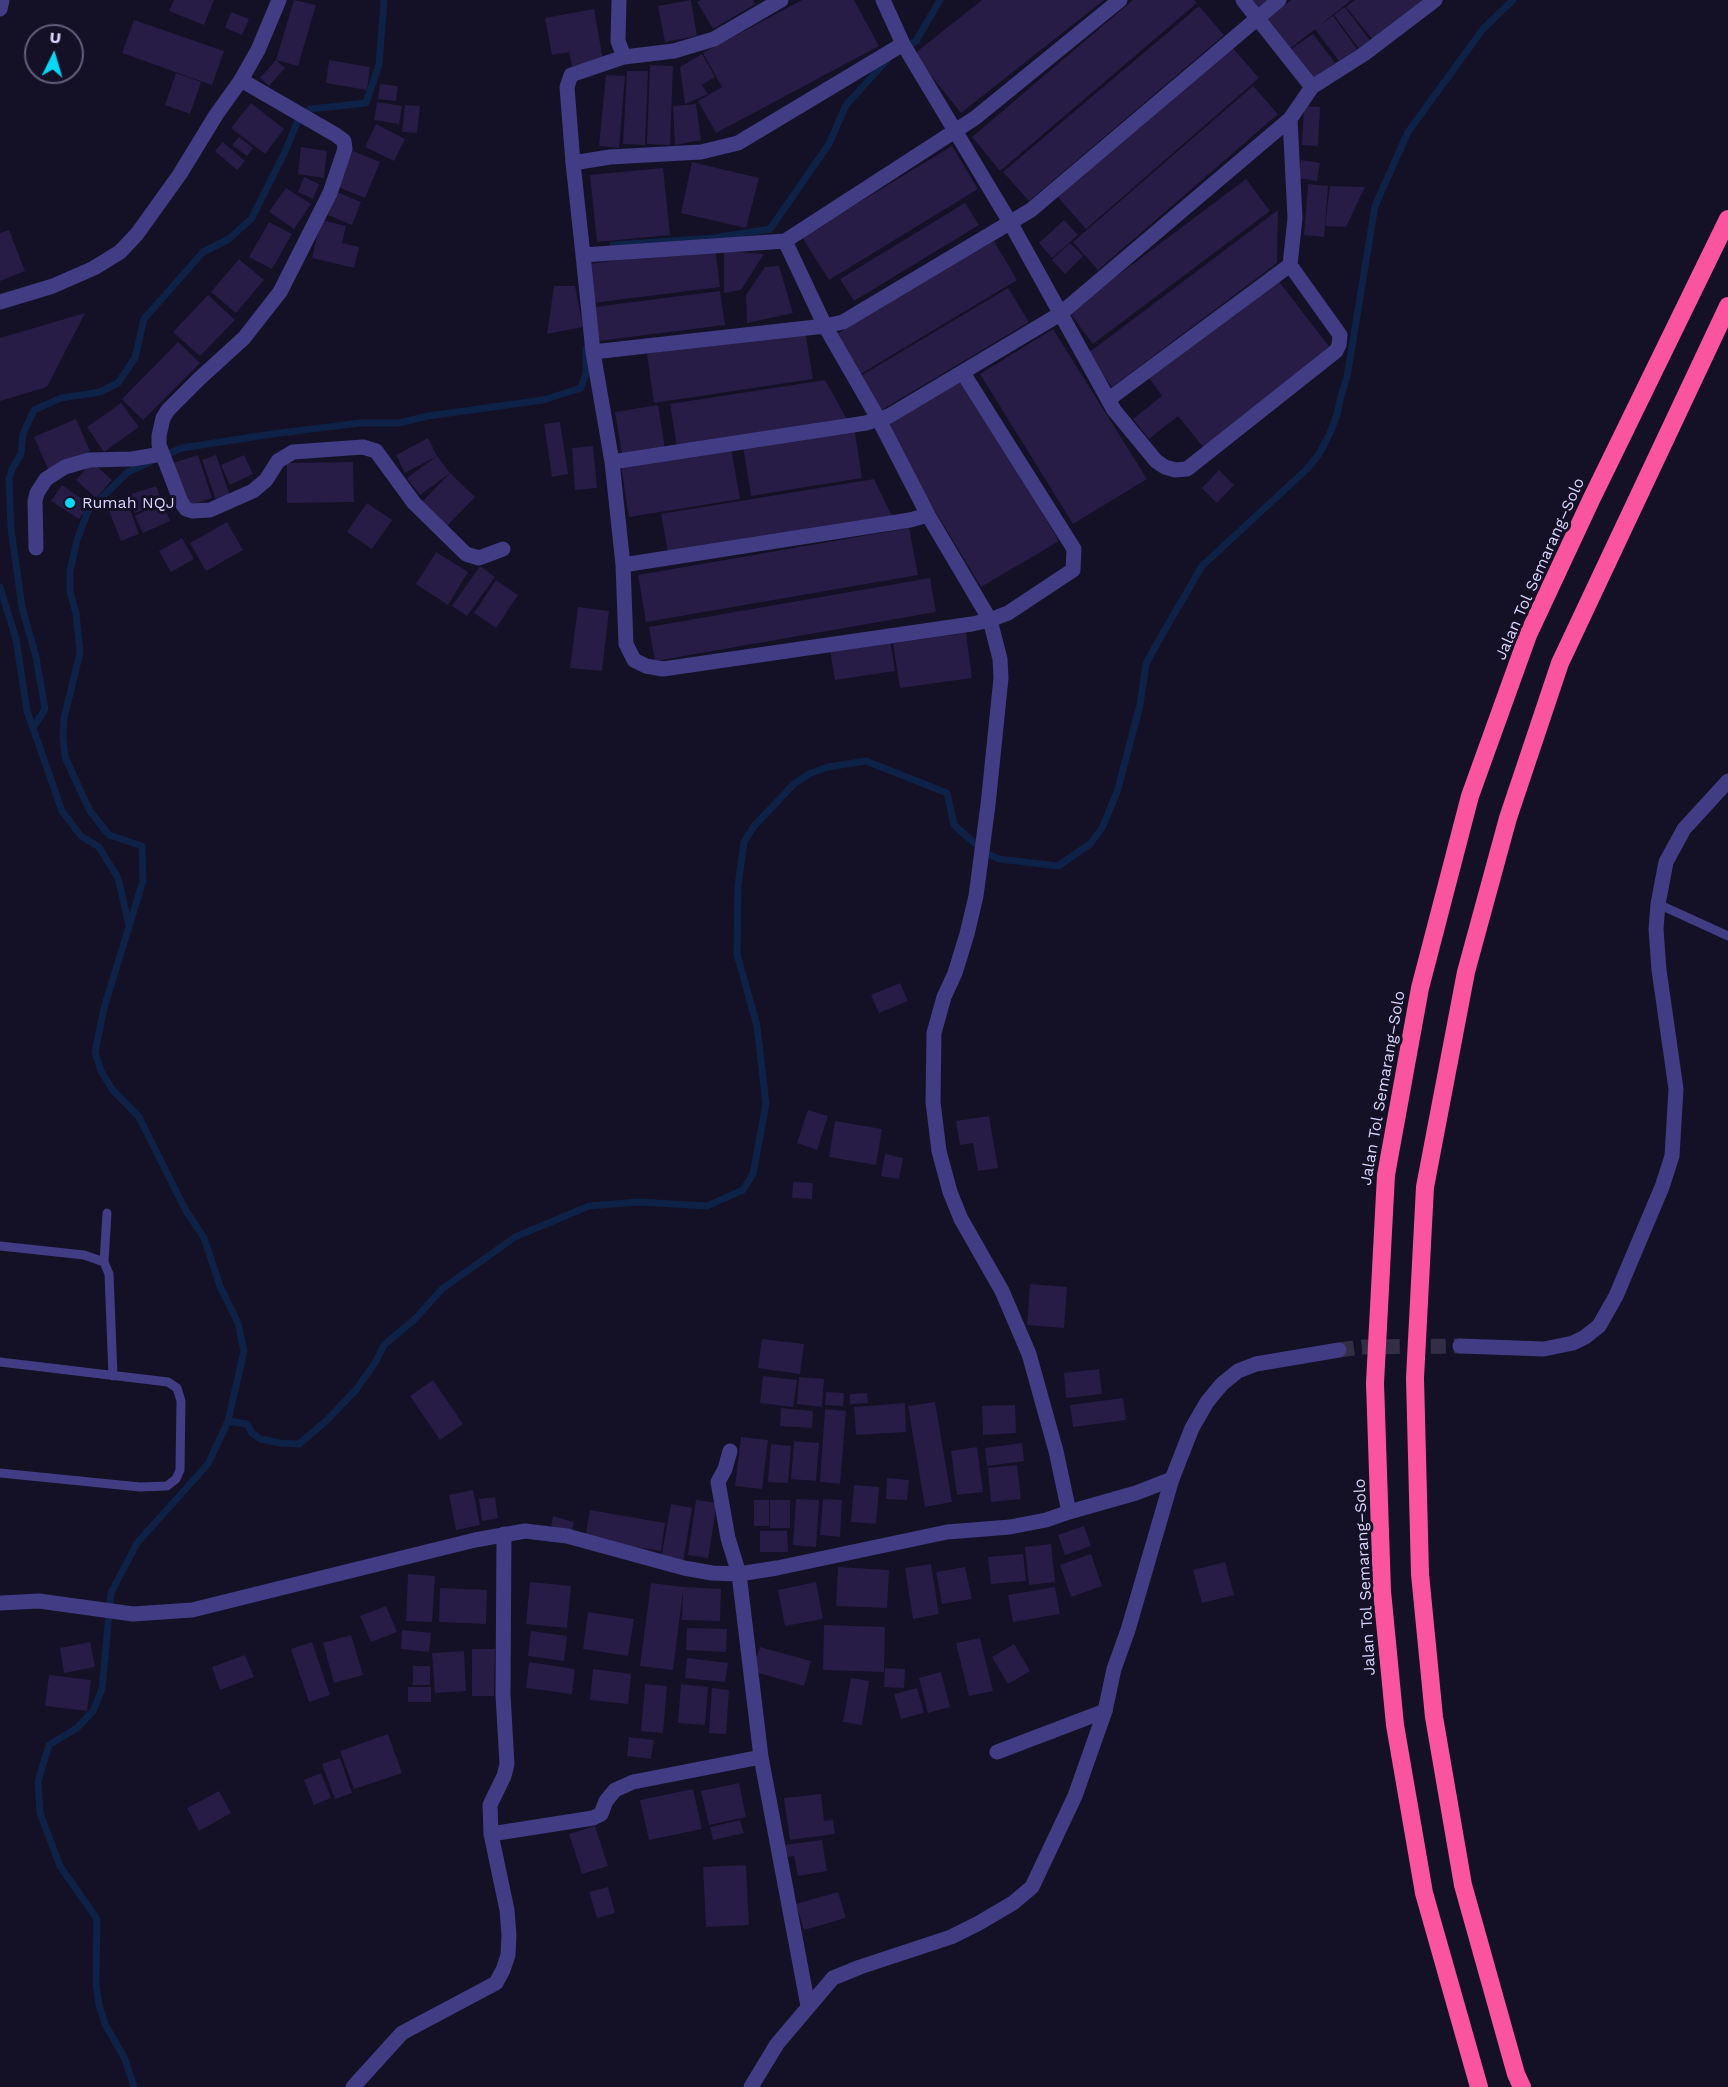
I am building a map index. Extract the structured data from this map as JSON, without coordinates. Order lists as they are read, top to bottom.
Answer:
{
  "streets": {
    "highway": ["Jalan Tol Semarang–Solo"]
  },
  "places": ["Rumah NQJ"],
  "north": "top"
}
